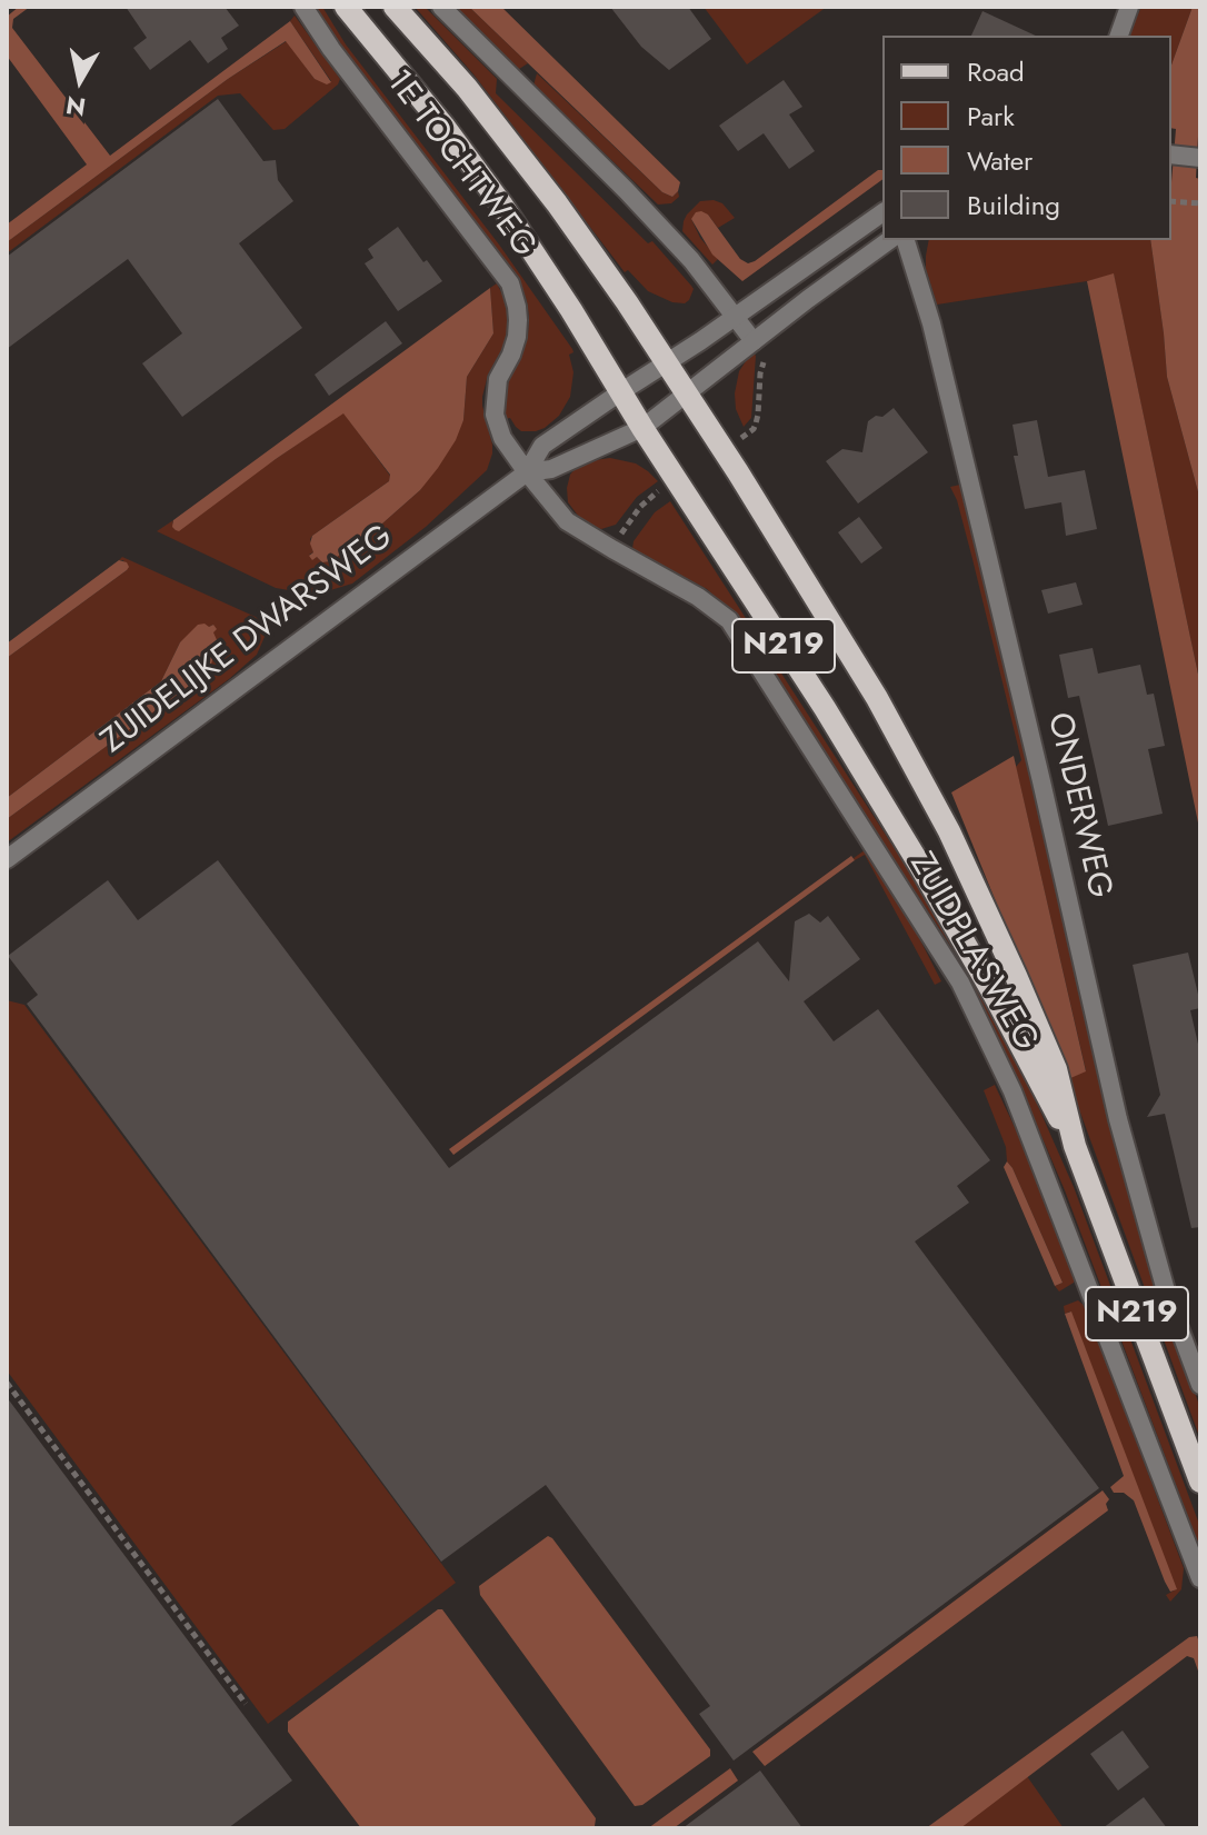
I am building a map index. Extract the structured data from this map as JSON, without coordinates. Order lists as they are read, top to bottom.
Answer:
{
  "streets": {
    "main road": ["1E TOCHTWEG", "N219", "ZUIDPLASWEG"],
    "street": ["ZUIDELIJKE DWARSWEG", "ONDERWEG"]
  },
  "crossings": [
    ["1E TOCHTWEG", "ZUIDELIJKE DWARSWEG"],
    ["1E TOCHTWEG", "N219"],
    ["1E TOCHTWEG", "ZUIDPLASWEG"],
    ["ZUIDELIJKE DWARSWEG", "N219"],
    ["ZUIDELIJKE DWARSWEG", "ZUIDPLASWEG"],
    ["N219", "ZUIDPLASWEG"]
  ],
  "legend": [
    "Road",
    "Park",
    "Water",
    "Building"
  ],
  "north": "bottom"
}
